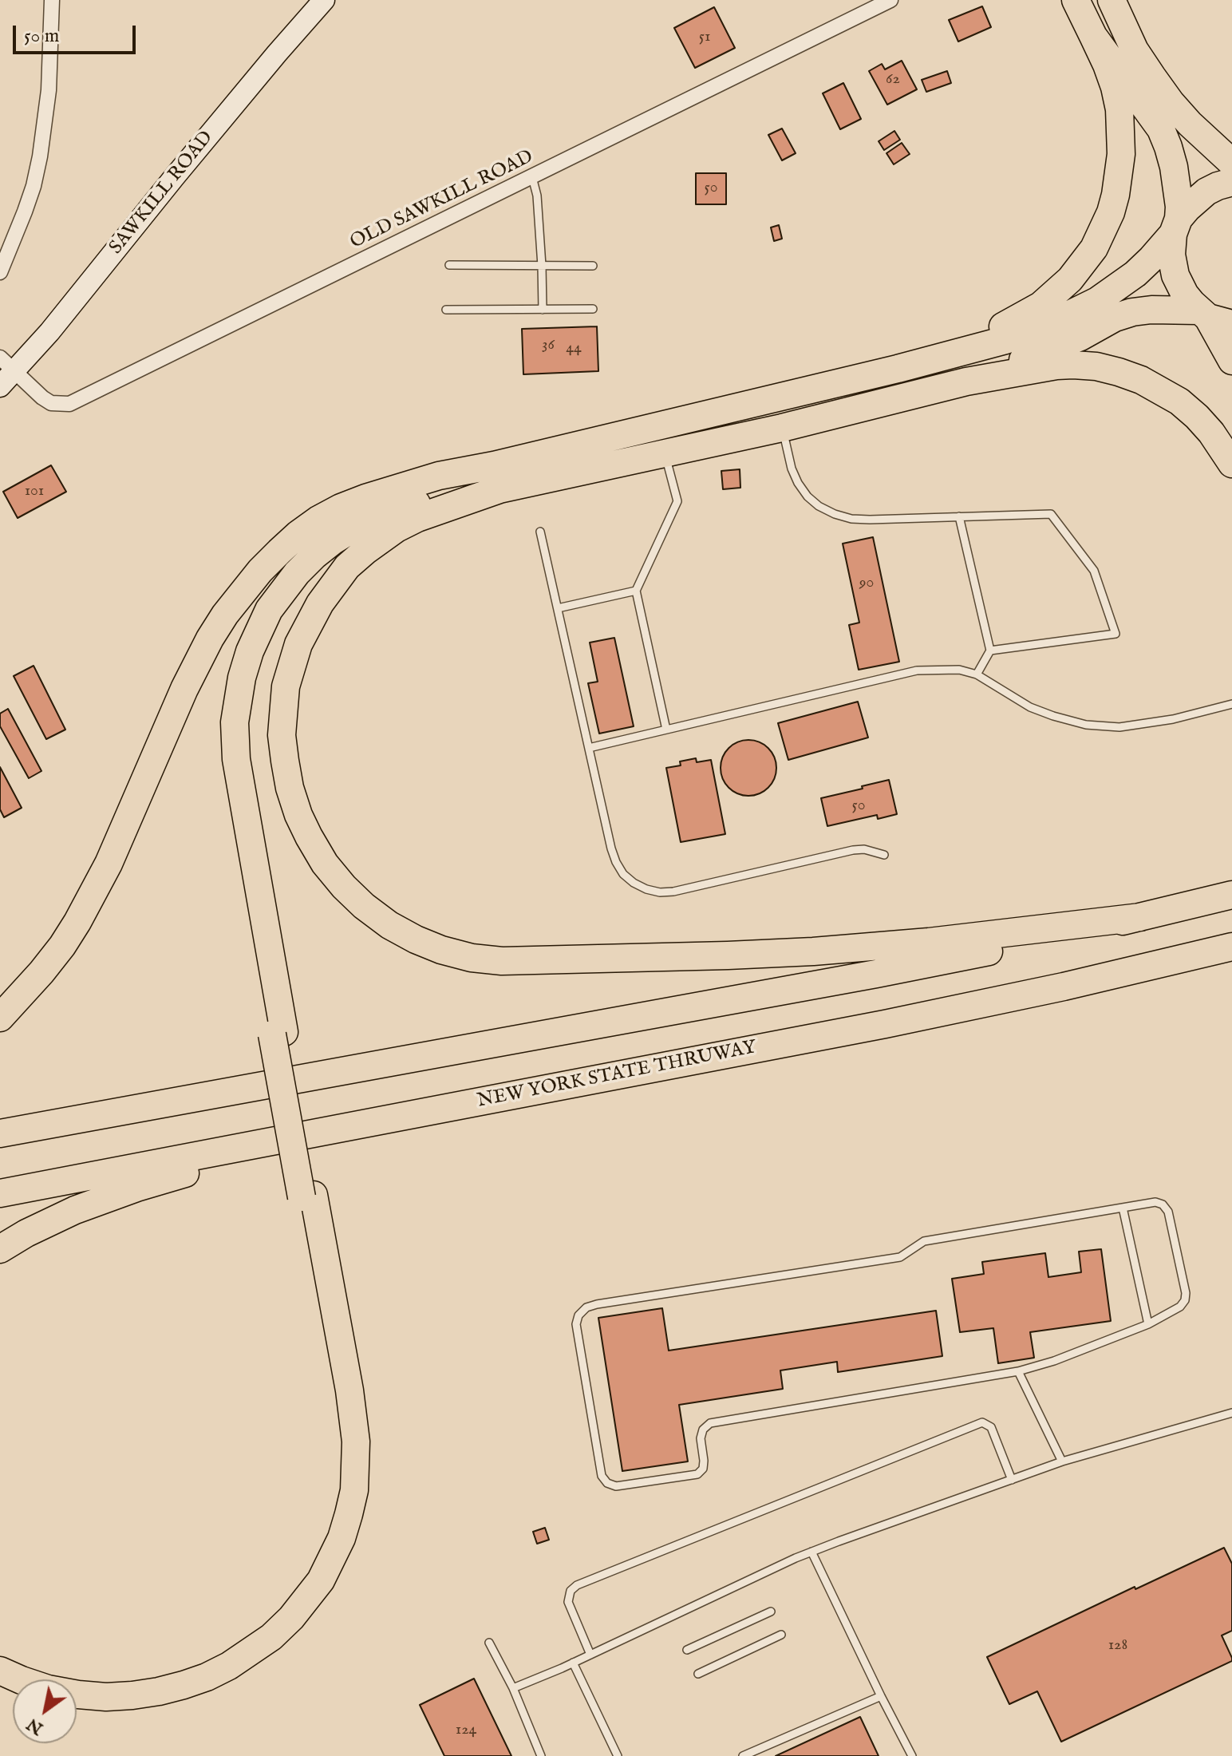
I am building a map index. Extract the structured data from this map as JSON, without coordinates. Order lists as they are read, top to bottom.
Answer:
{
  "streets": {
    "highway": ["NEW YORK STATE THRUWAY"],
    "street": ["SAWKILL ROAD", "OLD SAWKILL ROAD"]
  },
  "crossings": [
    ["SAWKILL ROAD", "OLD SAWKILL ROAD"]
  ],
  "house_numbers": [
    "51",
    "62",
    "50",
    "36",
    "44",
    "101",
    "90",
    "50",
    "128",
    "124"
  ],
  "scale_bar": "50 m",
  "north": "bottom left"
}
